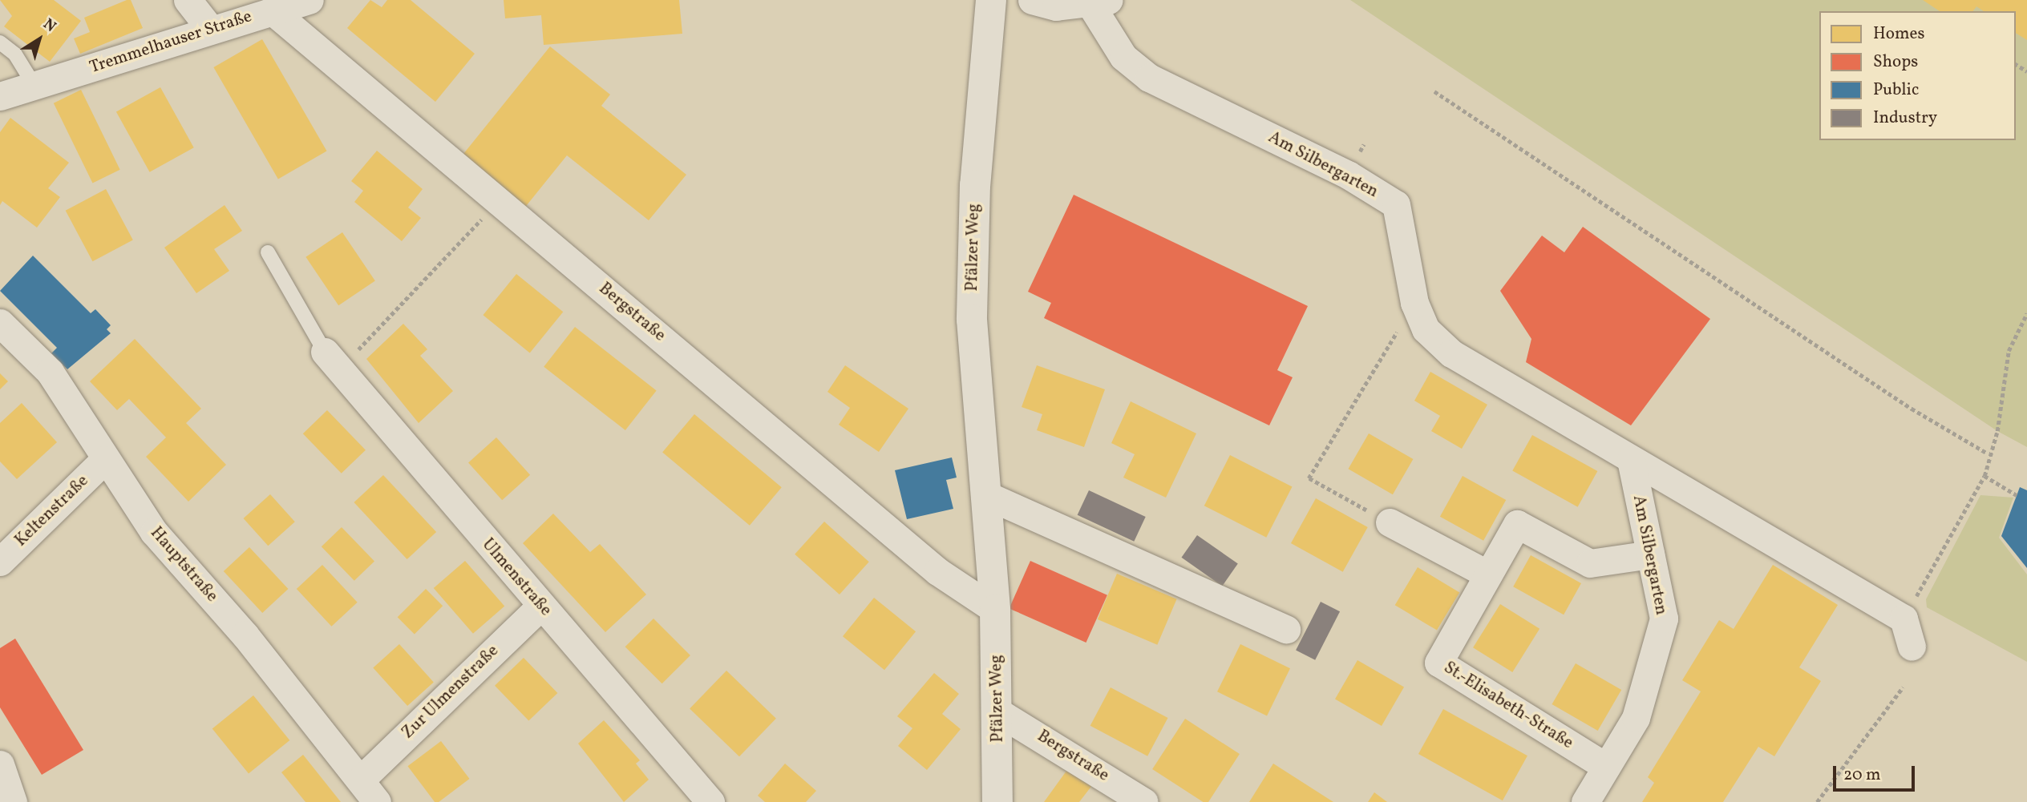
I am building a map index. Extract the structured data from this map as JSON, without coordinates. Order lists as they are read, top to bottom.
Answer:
{
  "streets": {
    "street": [
      "Tremmelhauser Straße",
      "Am Silbergarten",
      "Pfälzer Weg",
      "Bergstraße",
      "Keltenstraße",
      "Hauptstraße",
      "Ulmenstraße",
      "Zur Ulmenstraße",
      "St.-Elisabeth-Straße"
    ]
  },
  "crossings": [
    ["Tremmelhauser Straße", "Bergstraße"],
    ["Am Silbergarten", "St.-Elisabeth-Straße"],
    ["Pfälzer Weg", "Bergstraße"],
    ["Keltenstraße", "Hauptstraße"],
    ["Hauptstraße", "Zur Ulmenstraße"],
    ["Ulmenstraße", "Zur Ulmenstraße"]
  ],
  "legend": [
    "Homes",
    "Shops",
    "Public",
    "Industry"
  ],
  "scale_bar": "20 m",
  "north": "top right"
}
